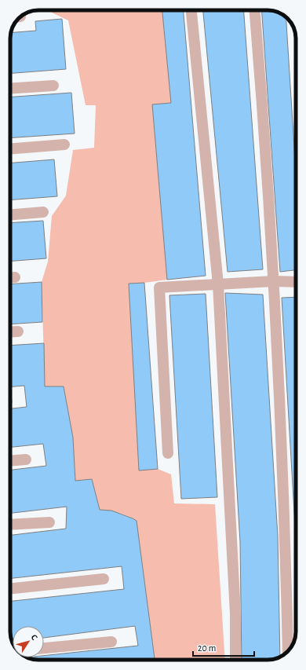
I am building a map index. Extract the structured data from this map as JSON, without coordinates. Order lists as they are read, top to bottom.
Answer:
{
  "scale_bar": "20 m",
  "north": "top right"
}
